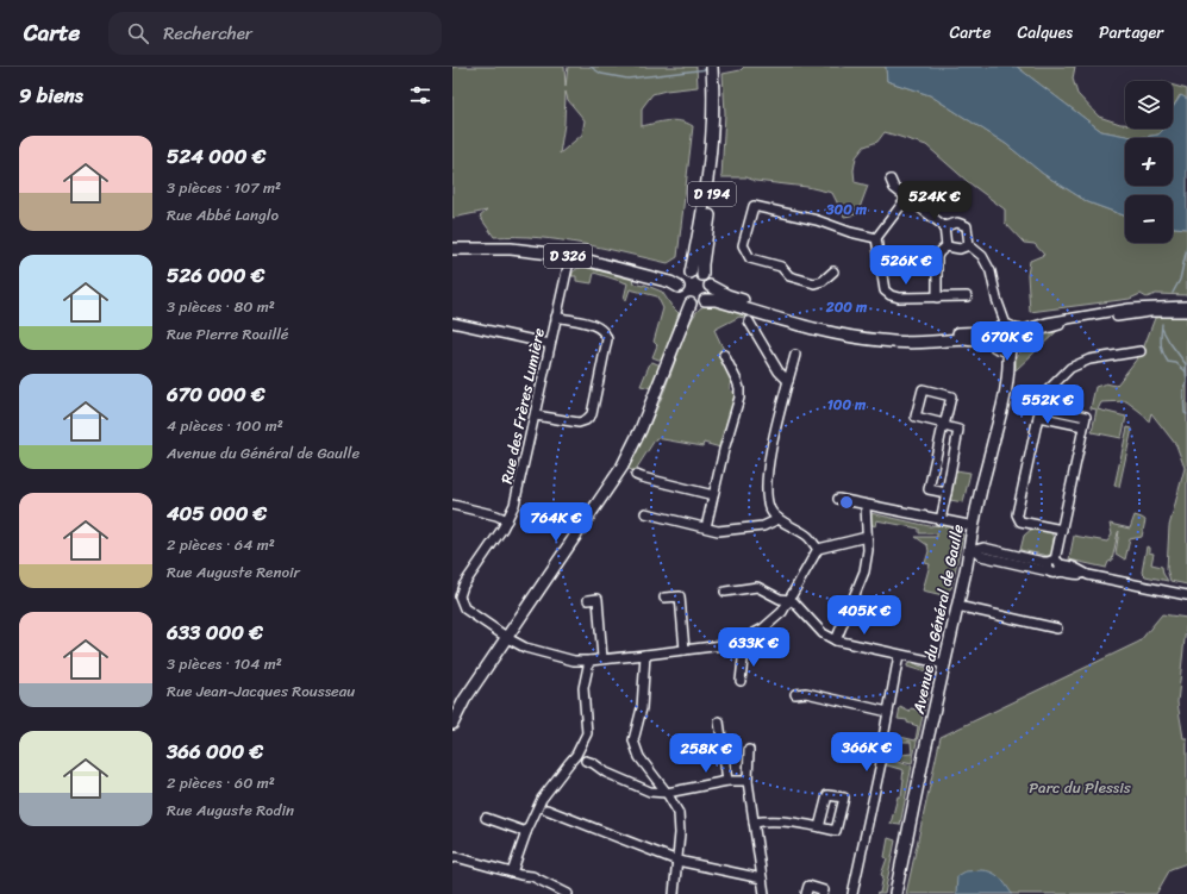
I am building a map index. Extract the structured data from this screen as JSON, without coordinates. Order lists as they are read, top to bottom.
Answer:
{
  "streets": {
    "main road": ["D 194", "D 326", "Avenue du Général de Gaulle"],
    "street": ["Rue des Frères Lumière"]
  },
  "crossings": [
    ["D 194", "D 326"],
    ["D 326", "Rue des Frères Lumière"]
  ],
  "parks": ["Parc du Plessis"],
  "page": {
    "header": "Carte",
    "search": "Rechercher",
    "nav": ["Carte", "Calques", "Partager"],
    "heading": "9 biens",
    "map_buttons": ["+", "−"],
    "list": [
      {
        "name": "524 000 €",
        "note": "3 pièces · 107 m² · Rue Abbé Langlo"
      },
      {
        "name": "526 000 €",
        "note": "3 pièces · 80 m² · Rue Pierre Rouillé"
      },
      {
        "name": "670 000 €",
        "note": "4 pièces · 100 m² · Avenue du Général de Gaulle"
      },
      {
        "name": "405 000 €",
        "note": "2 pièces · 64 m² · Rue Auguste Renoir"
      },
      {
        "name": "633 000 €",
        "note": "3 pièces · 104 m² · Rue Jean-Jacques Rousseau"
      },
      {
        "name": "366 000 €",
        "note": "2 pièces · 60 m² · Rue Auguste Rodin"
      }
    ],
    "price": [
      "524K €",
      "526K €",
      "670K €",
      "552K €",
      "764K €",
      "405K €",
      "633K €",
      "366K €",
      "258K €"
    ]
  },
  "rings": ["300 m", "200 m", "100 m"]
}
